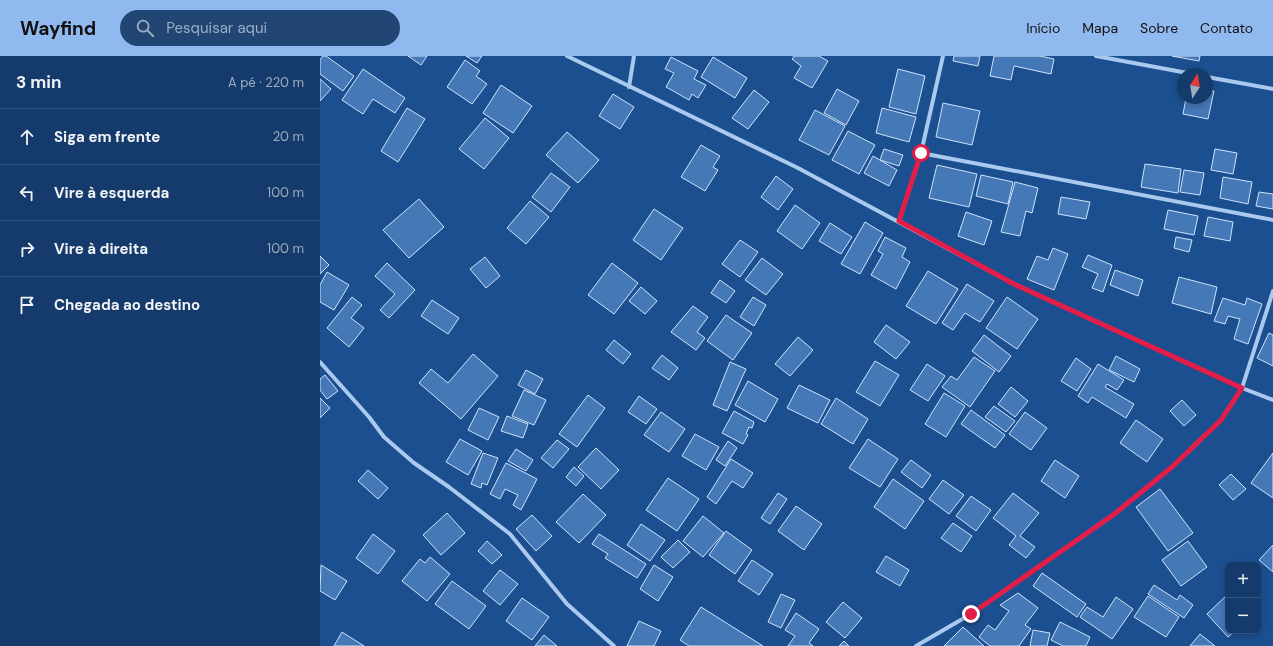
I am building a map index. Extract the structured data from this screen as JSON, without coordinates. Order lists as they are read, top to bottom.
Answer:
{
  "north": "top",
  "page": {
    "header": "Wayfind",
    "search": "Pesquisar aqui",
    "nav": [
      "Início",
      "Mapa",
      "Sobre",
      "Contato"
    ],
    "heading": ["3 min", "A pé · 220 m"],
    "list": [
      ["Siga em frente", "20 m"],
      ["Vire à esquerda", "100 m"],
      ["Vire à direita", "100 m"],
      "Chegada ao destino"
    ],
    "map_buttons": ["+", "−"]
  }
}
